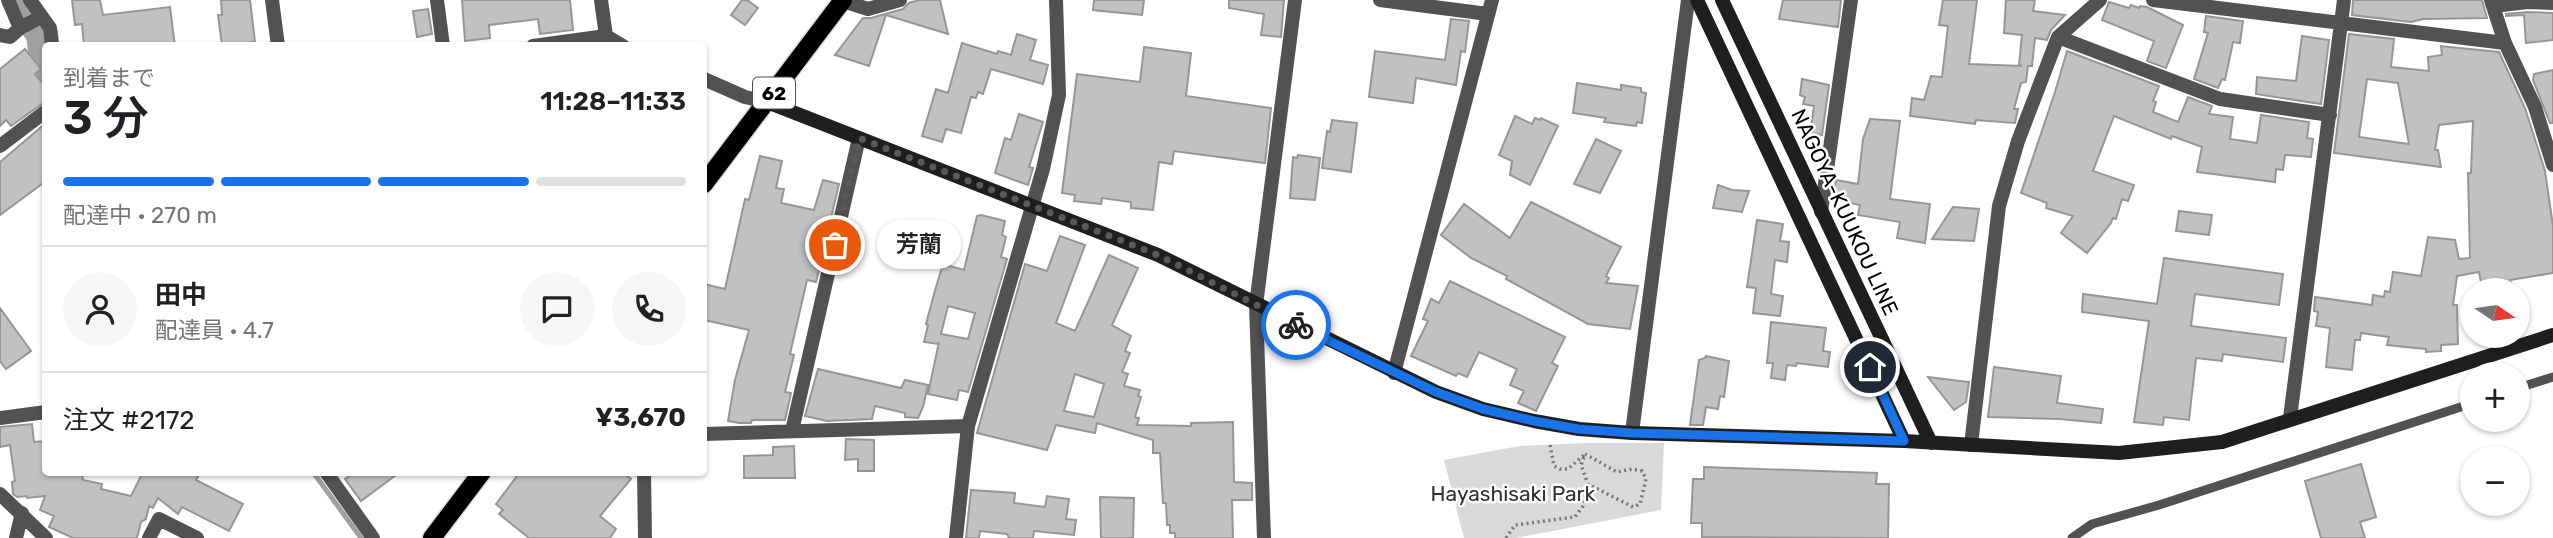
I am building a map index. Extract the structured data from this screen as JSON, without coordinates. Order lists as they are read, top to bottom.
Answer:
{
  "streets": {
    "main road": ["62"],
    "street": ["NAGOYA-KUUKOU LINE"]
  },
  "parks": ["Hayashisaki Park"],
  "places": ["芳蘭"],
  "north": "right",
  "page": {
    "heading": ["3 分", "到着まで", "11:28–11:33"],
    "panel": [
      "田中",
      "配達員 · 4.7",
      "注文 #2172",
      "¥3,670"
    ],
    "bar": "配達中 · 270 m",
    "bubble": "芳蘭",
    "map_buttons": ["+", "−"]
  }
}
